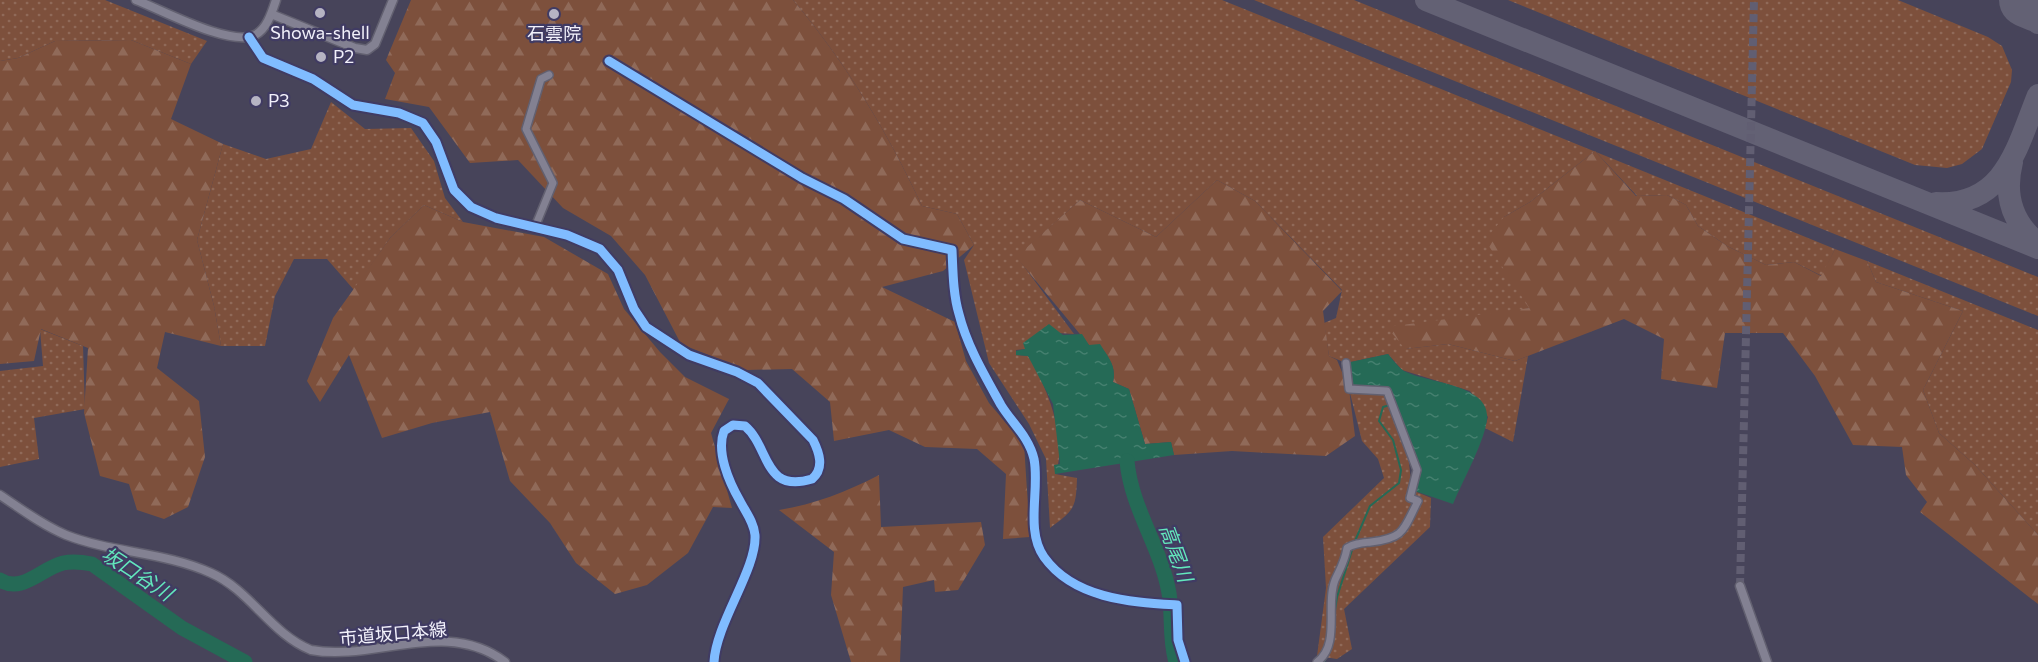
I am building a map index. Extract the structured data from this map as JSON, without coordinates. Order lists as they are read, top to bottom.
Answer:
{
  "streets": {
    "street": ["市道坂口本線"]
  },
  "water": ["高尾川", "坂口谷川"],
  "places": [
    "Showa-shell",
    "石雲院",
    "P2",
    "P3"
  ]
}
